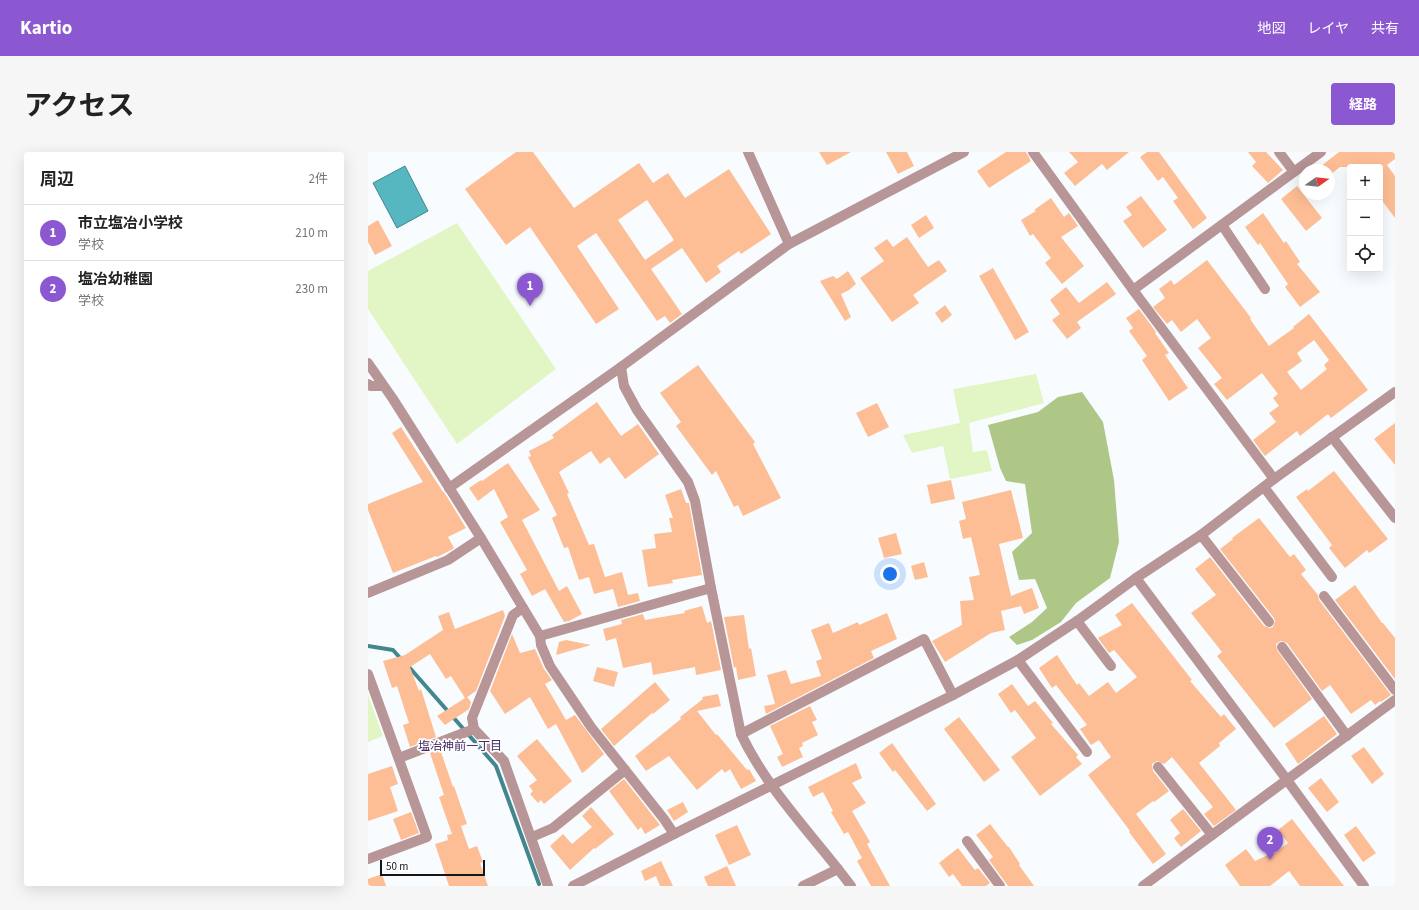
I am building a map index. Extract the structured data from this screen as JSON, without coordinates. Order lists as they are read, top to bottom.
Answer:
{
  "districts": ["塩冶神前一丁目"],
  "scale_bar": "50 m",
  "north": "right",
  "page": {
    "header": "Kartio",
    "nav": ["地図", "レイヤ", "共有"],
    "title": "アクセス",
    "buttons": "経路",
    "heading": ["周辺", "2件"],
    "map_buttons": ["+", "−"],
    "list": [
      {
        "mark": "1",
        "name": "市立塩冶小学校",
        "note": "学校",
        "value": "210 m"
      },
      {
        "mark": "2",
        "name": "塩冶幼稚園",
        "note": "学校",
        "value": "230 m"
      }
    ],
    "pins": ["1", "2"],
    "scale": "50 m"
  }
}
